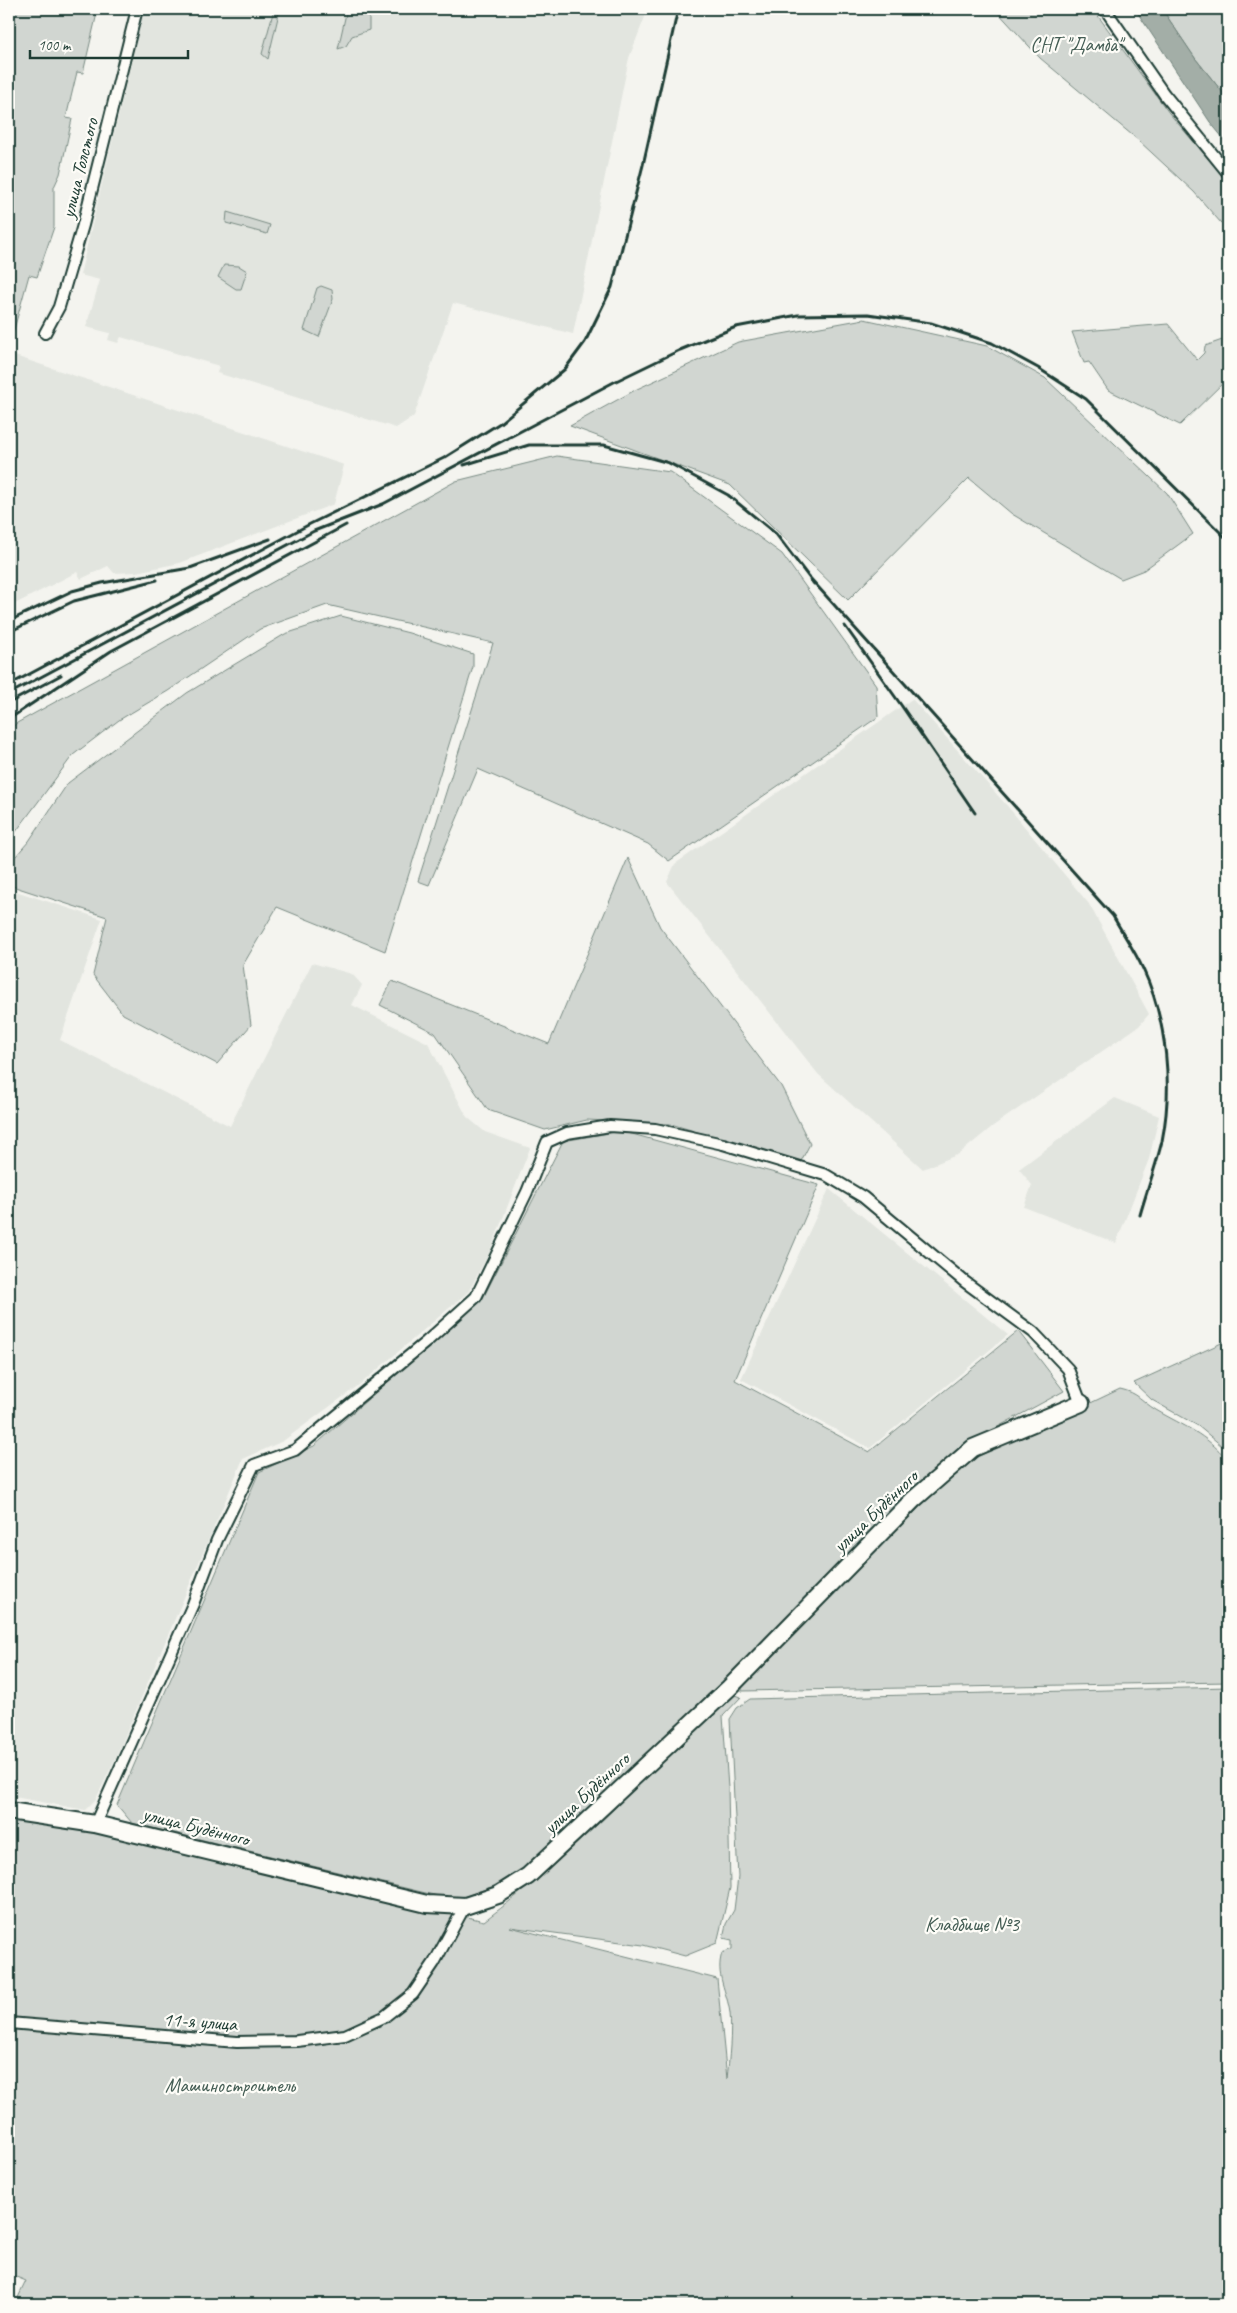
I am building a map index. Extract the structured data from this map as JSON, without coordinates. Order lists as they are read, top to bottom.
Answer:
{
  "streets": {
    "main road": ["улица Будённого"],
    "street": ["улица Толстого", "11-я улица"]
  },
  "crossings": [
    ["улица Будённого", "11-я улица"]
  ],
  "parks": ["СНТ \"Дамба\"", "Кладбище №3", "Машиностроитель"],
  "scale_bar": "100 m"
}
